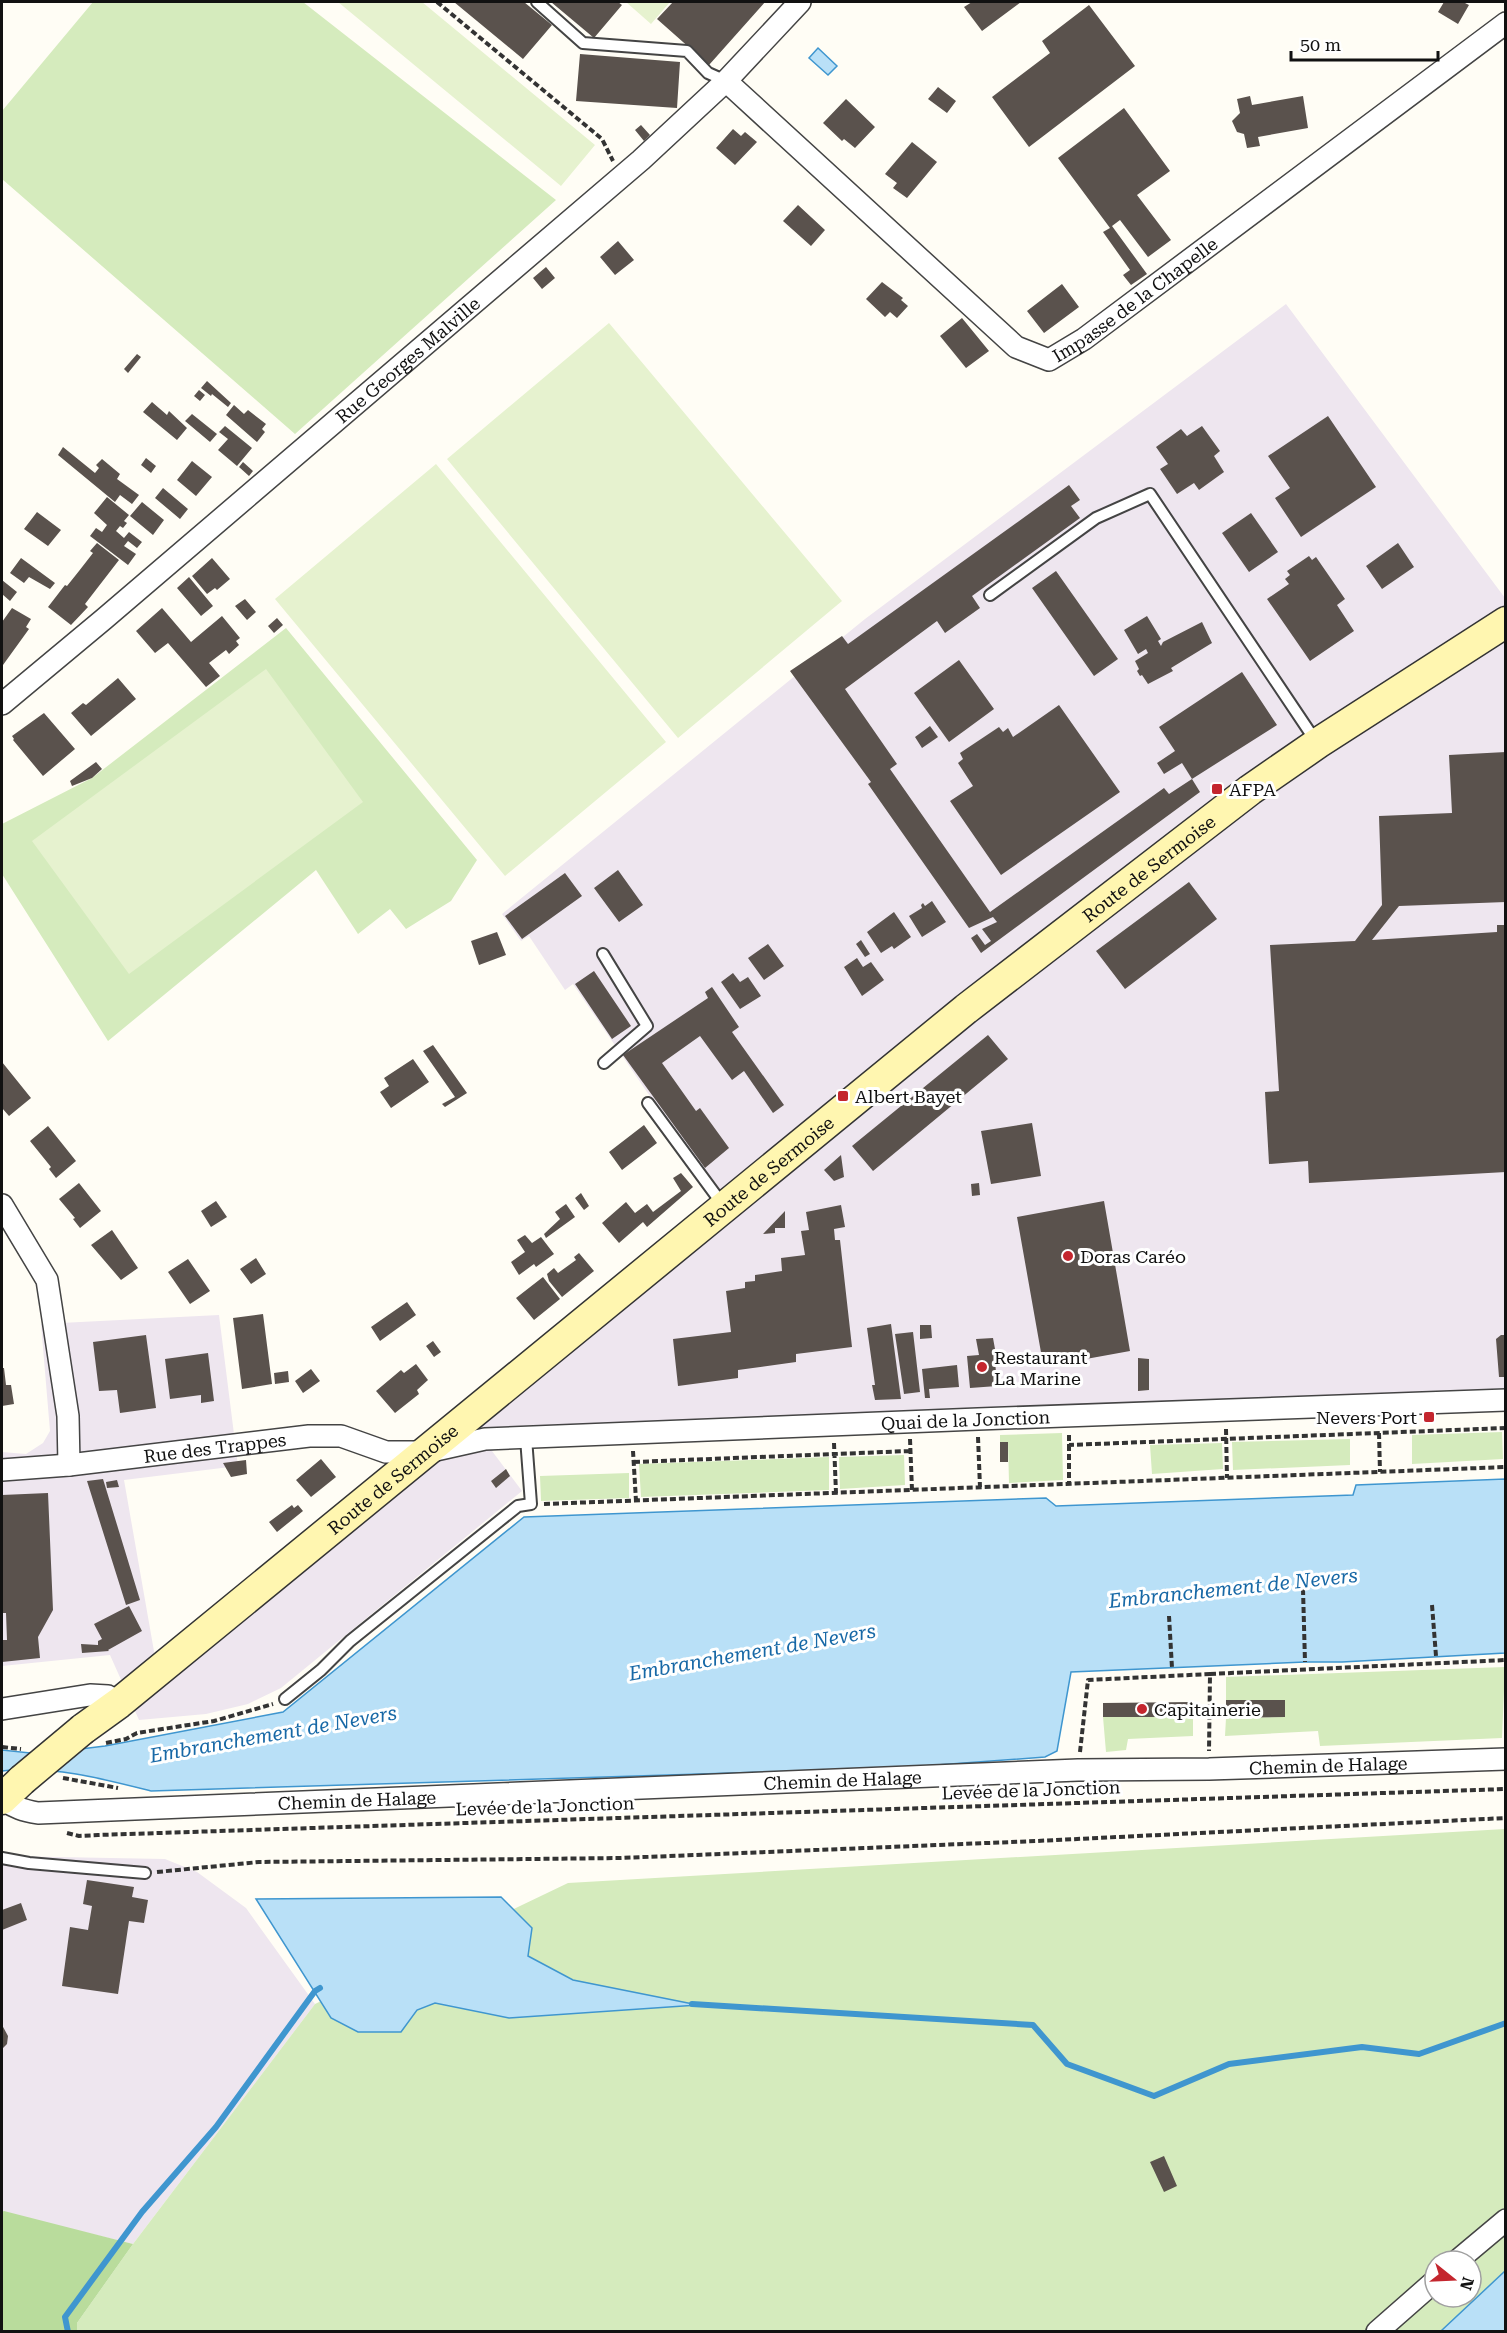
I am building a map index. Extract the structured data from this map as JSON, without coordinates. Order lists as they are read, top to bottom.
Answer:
{
  "streets": {
    "main road": ["Route de Sermoise"],
    "street": [
      "Impasse de la Chapelle",
      "Rue Georges Malville",
      "Quai de la Jonction",
      "Rue des Trappes",
      "Chemin de Halage"
    ],
    "path": ["Levée de la Jonction"]
  },
  "crossings": [
    ["Impasse de la Chapelle", "Rue Georges Malville"],
    ["Route de Sermoise", "Quai de la Jonction"],
    ["Route de Sermoise", "Rue des Trappes"],
    ["Route de Sermoise", "Chemin de Halage"],
    ["Quai de la Jonction", "Rue des Trappes"]
  ],
  "water": ["Embranchement de Nevers"],
  "places": {
    "transit": ["AFPA", "Albert Bayet", "Nevers Port"],
    "other": ["Doras Caréo", "Restaurant La Marine", "Capitainerie"]
  },
  "scale_bar": "50 m",
  "north": "right"
}
